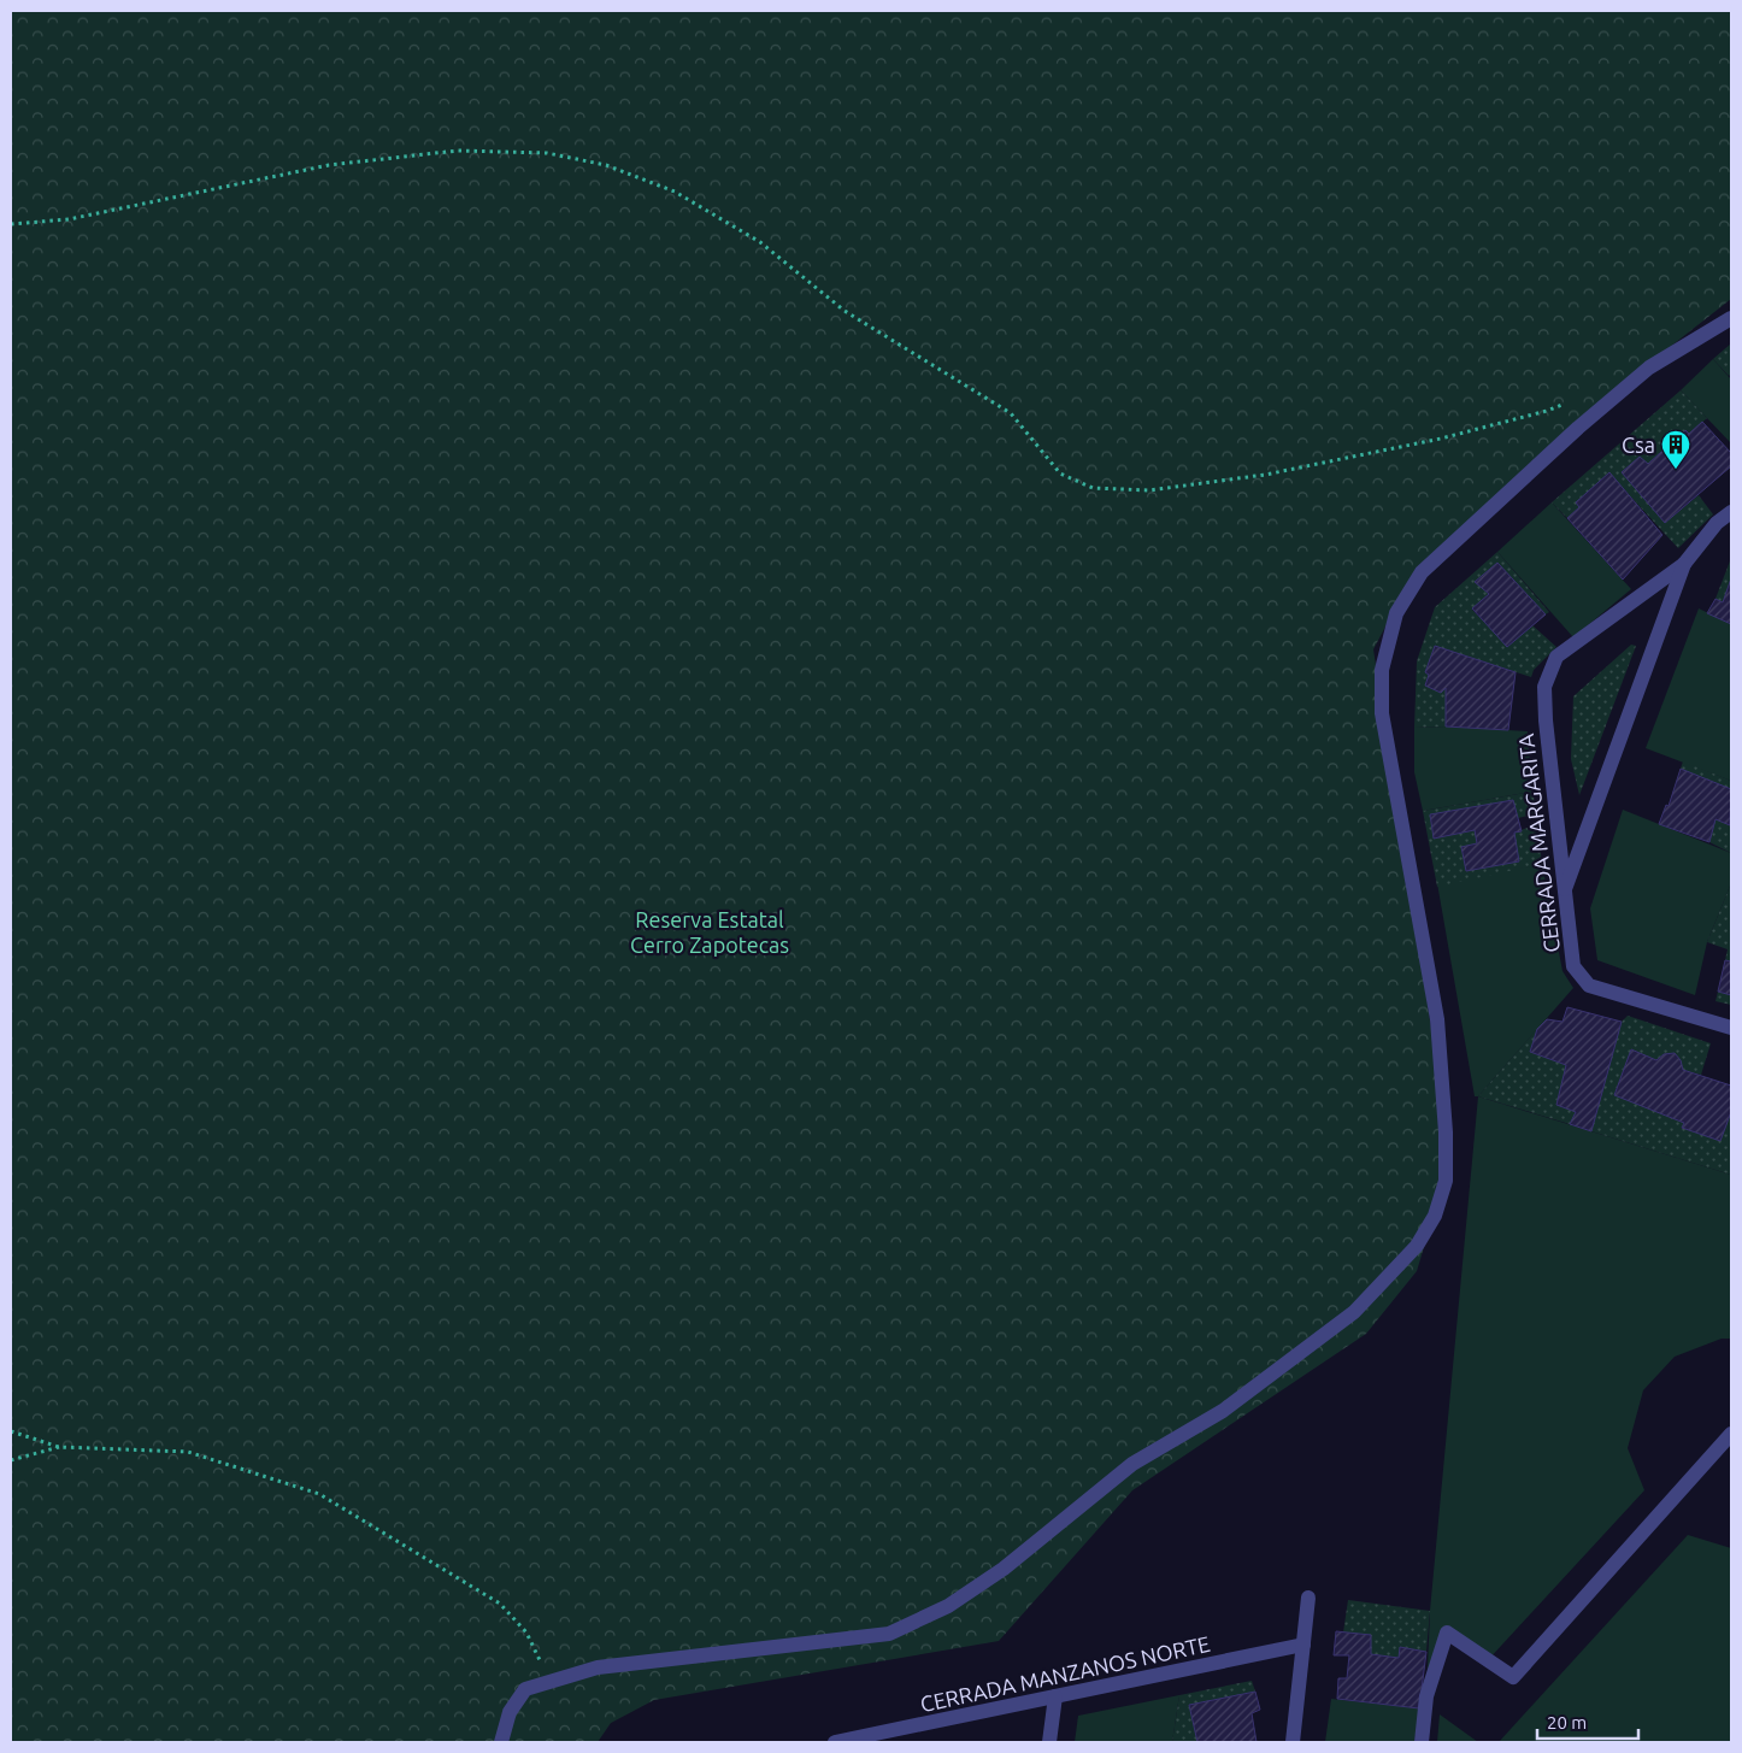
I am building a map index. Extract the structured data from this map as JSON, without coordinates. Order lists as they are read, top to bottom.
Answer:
{
  "streets": {
    "street": ["CERRADA MARGARITA", "CERRADA MANZANOS NORTE"]
  },
  "parks": ["Reserva Estatal Cerro Zapotecas"],
  "places": {
    "building": ["Csa"]
  },
  "scale_bar": "20 m"
}
